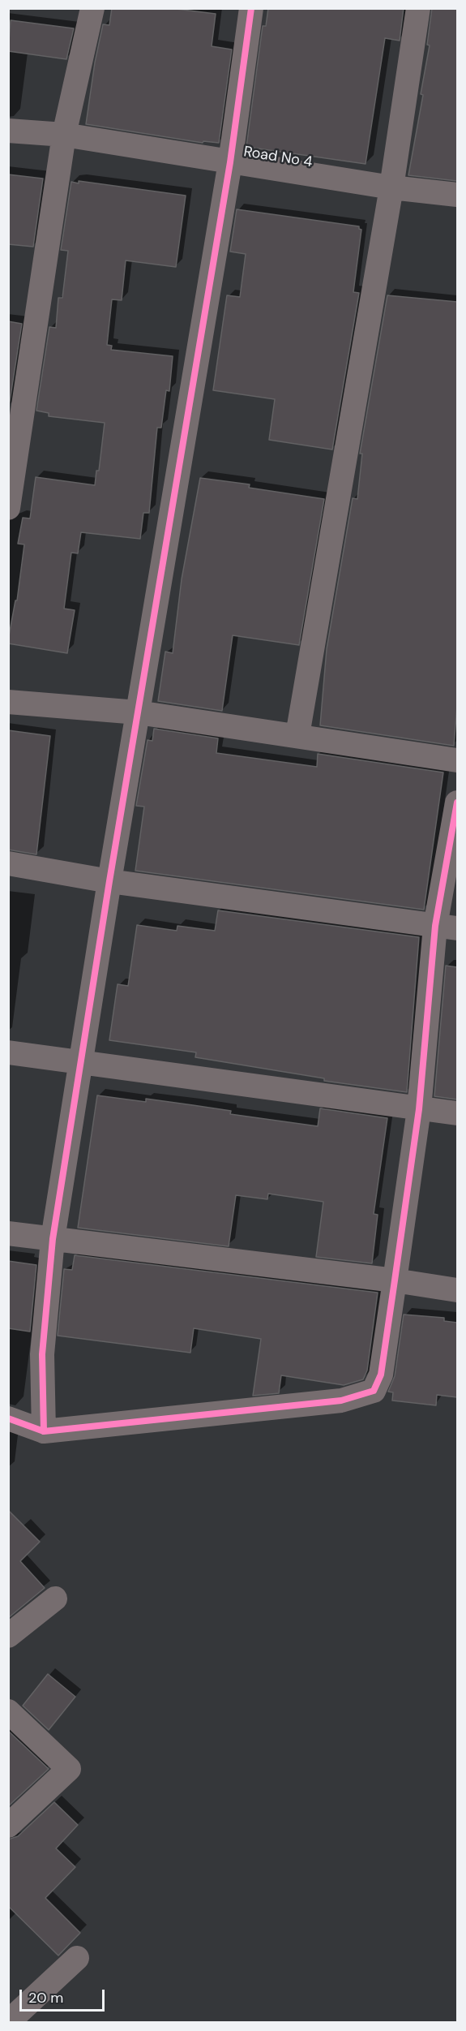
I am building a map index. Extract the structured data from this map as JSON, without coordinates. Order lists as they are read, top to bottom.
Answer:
{
  "streets": {
    "street": ["Road No 4"]
  },
  "scale_bar": "20 m"
}
